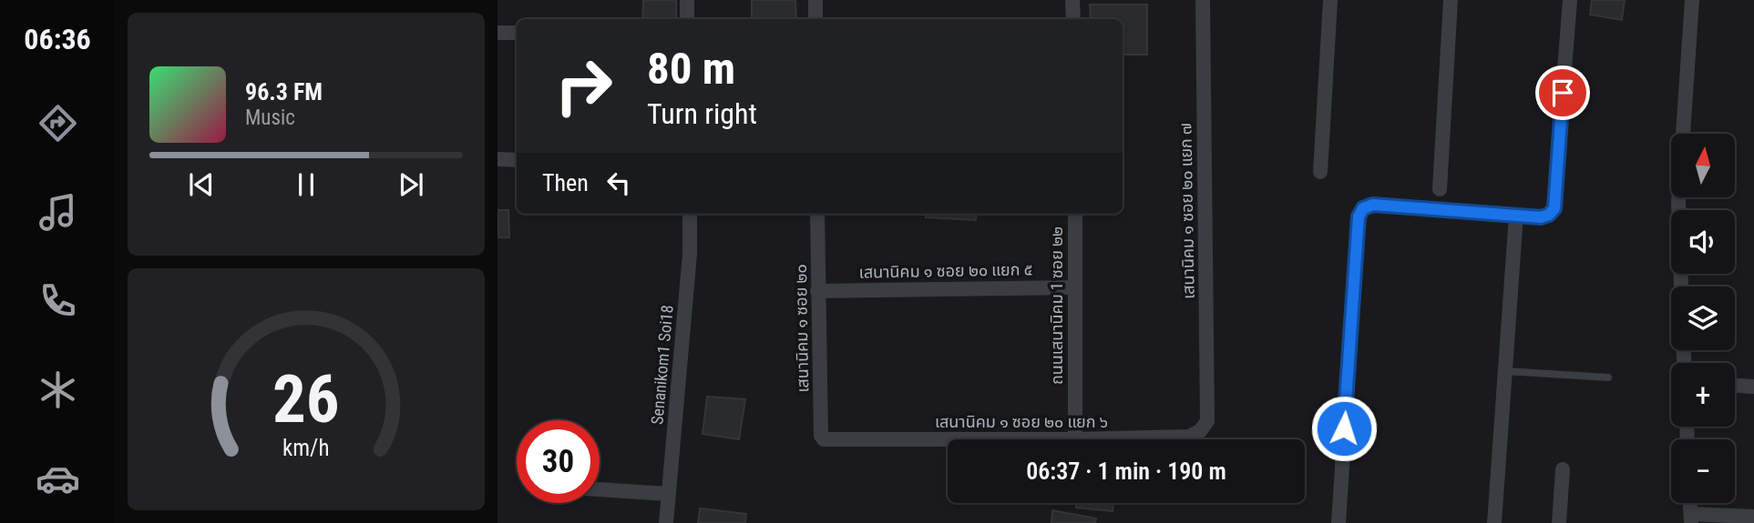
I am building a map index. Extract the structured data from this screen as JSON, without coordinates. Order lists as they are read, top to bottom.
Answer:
{
  "streets": {
    "street": [
      "เสนานิคม ๑ ซอย ๒๐ แยก ๗",
      "เสนานิคม ๑ ซอย ๒๐ แยก ๕",
      "ถนนเสนานิคม 1 ซอย ๒๒",
      "เสนานิคม ๑ ซอย ๒๐",
      "Senanikom1 Soi18",
      "เสนานิคม ๑ ซอย ๒๐ แยก ๖"
    ]
  },
  "crossings": [
    ["เสนานิคม ๑ ซอย ๒๐ แยก ๗", "เสนานิคม ๑ ซอย ๒๐ แยก ๖"],
    ["เสนานิคม ๑ ซอย ๒๐ แยก ๕", "ถนนเสนานิคม 1 ซอย ๒๒"],
    ["เสนานิคม ๑ ซอย ๒๐ แยก ๕", "เสนานิคม ๑ ซอย ๒๐"],
    ["ถนนเสนานิคม 1 ซอย ๒๒", "เสนานิคม ๑ ซอย ๒๐ แยก ๖"],
    ["เสนานิคม ๑ ซอย ๒๐", "เสนานิคม ๑ ซอย ๒๐ แยก ๖"]
  ],
  "north": "top",
  "page": {
    "tabs": "06:36",
    "turn": ["80 m", "Turn right"],
    "song": ["96.3 FM", "Music"],
    "map_buttons": ["+", "−"],
    "then": "Then",
    "limit": "30",
    "trip": "06:37 · 1 min · 190 m",
    "gauge": ["26", "km/h"]
  }
}
